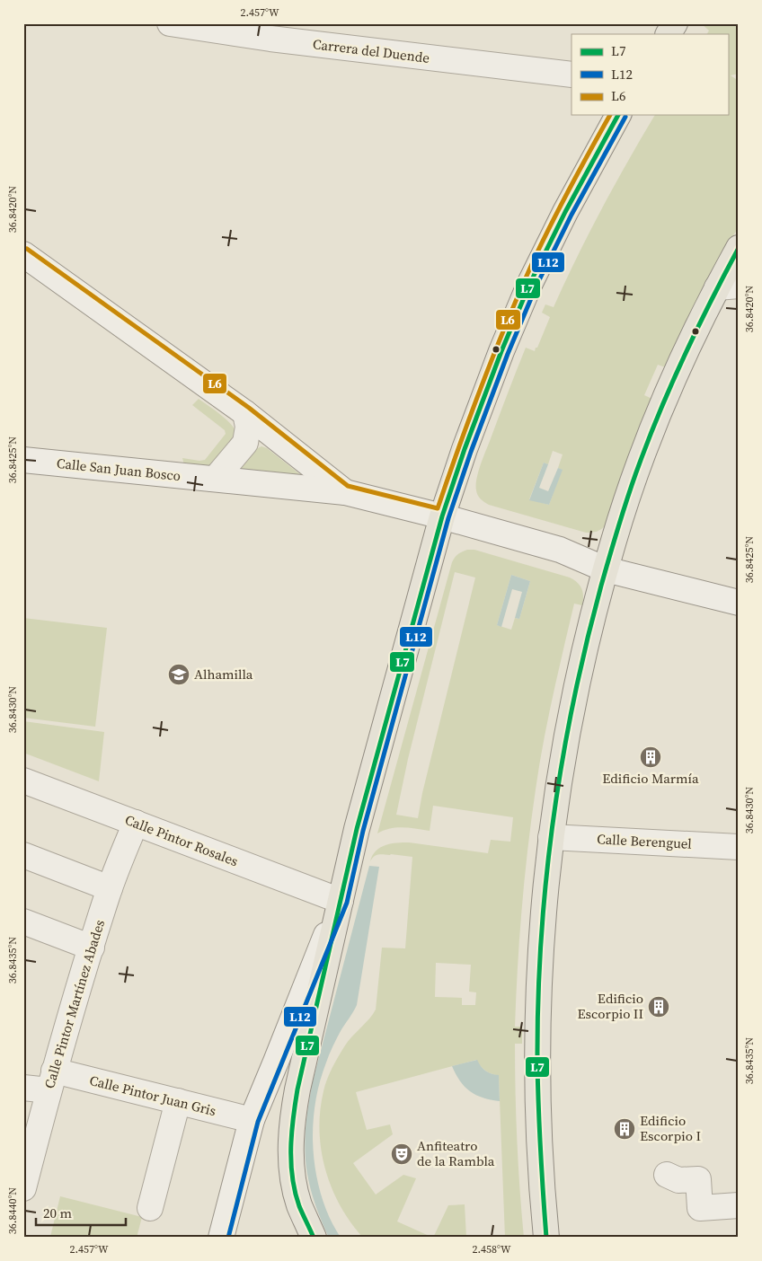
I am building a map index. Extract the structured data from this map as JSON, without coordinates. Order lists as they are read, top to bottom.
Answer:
{
  "streets": {
    "street": [
      "Carrera del Duende",
      "Calle San Juan Bosco",
      "Calle Pintor Rosales",
      "Calle Berenguel",
      "Calle Pintor Martínez Abades",
      "Calle Pintor Juan Gris"
    ]
  },
  "crossings": [
    ["Calle Pintor Rosales", "Calle Pintor Martínez Abades"],
    ["Calle Pintor Martínez Abades", "Calle Pintor Juan Gris"]
  ],
  "places": {
    "school or university": ["Alhamilla"],
    "building": ["Edificio Marmía", "Edificio Escorpio II", "Edificio Escorpio I"],
    "theatre": ["Anfiteatro de la Rambla"]
  },
  "lines": ["transit line L7", "transit line L6", "transit line L12"],
  "legend": ["L7", "L12", "L6"],
  "scale_bar": "20 m",
  "coordinates": [
    "2.457°W",
    "36.8420°N",
    "36.8425°N",
    "36.8430°N",
    "36.8435°N",
    "36.8440°N",
    "2.458°W"
  ]
}
